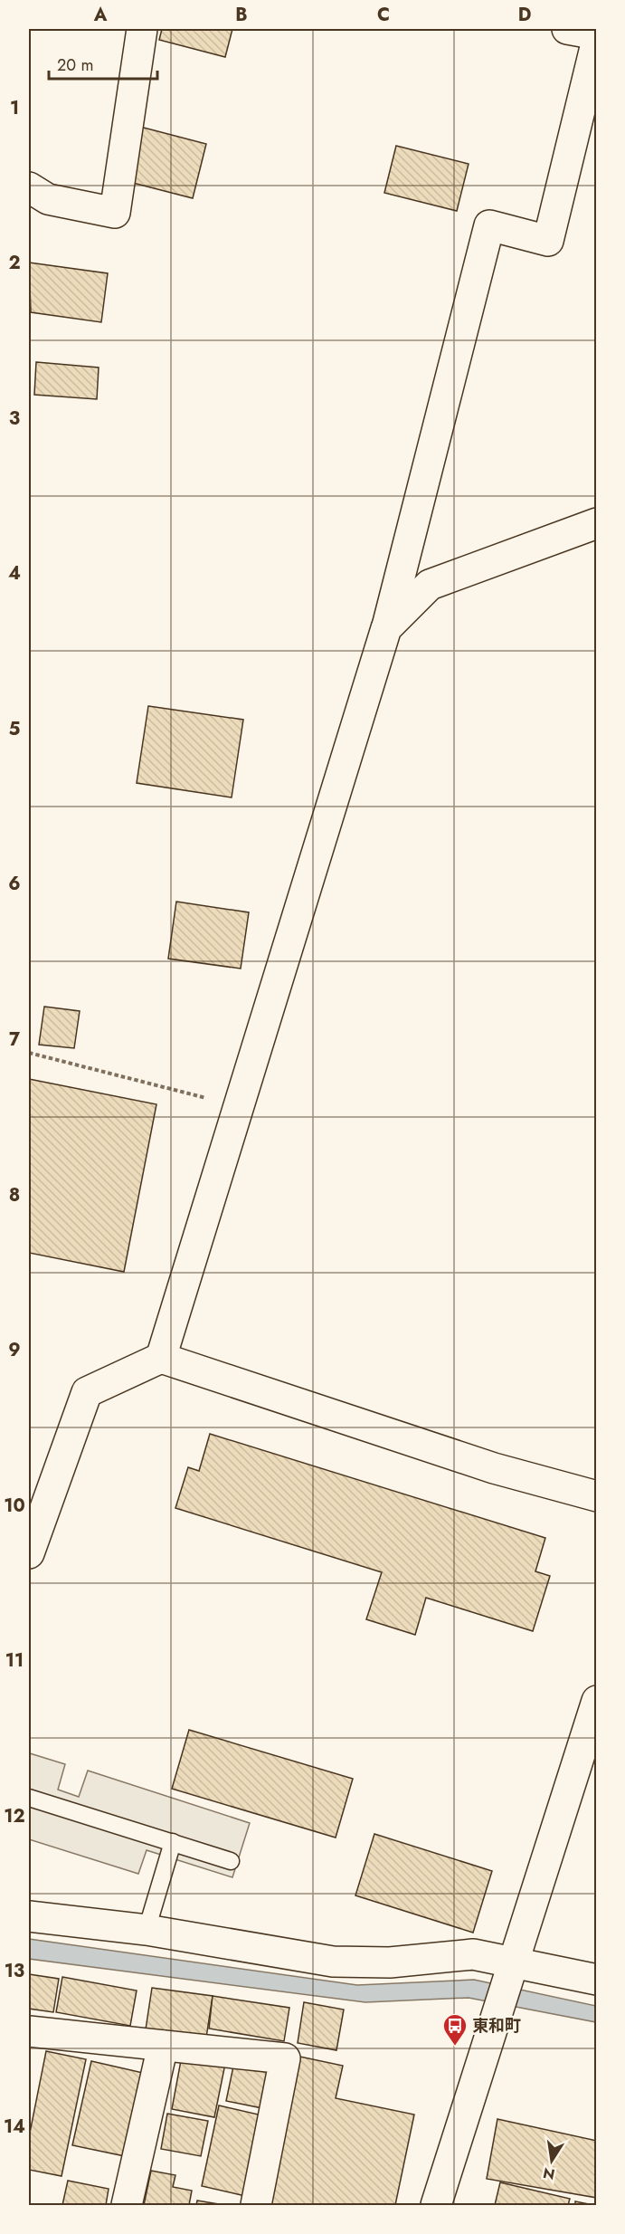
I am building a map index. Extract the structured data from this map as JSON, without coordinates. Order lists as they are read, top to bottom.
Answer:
{
  "places": {
    "bus stop": ["東和町"]
  },
  "scale_bar": "20 m",
  "north": "bottom",
  "grid": {
    "columns": [
      "A",
      "B",
      "C",
      "D"
    ],
    "rows": [
      "1",
      "2",
      "3",
      "4",
      "5",
      "6",
      "7",
      "8",
      "9",
      "10",
      "11",
      "12",
      "13",
      "14"
    ]
  }
}
